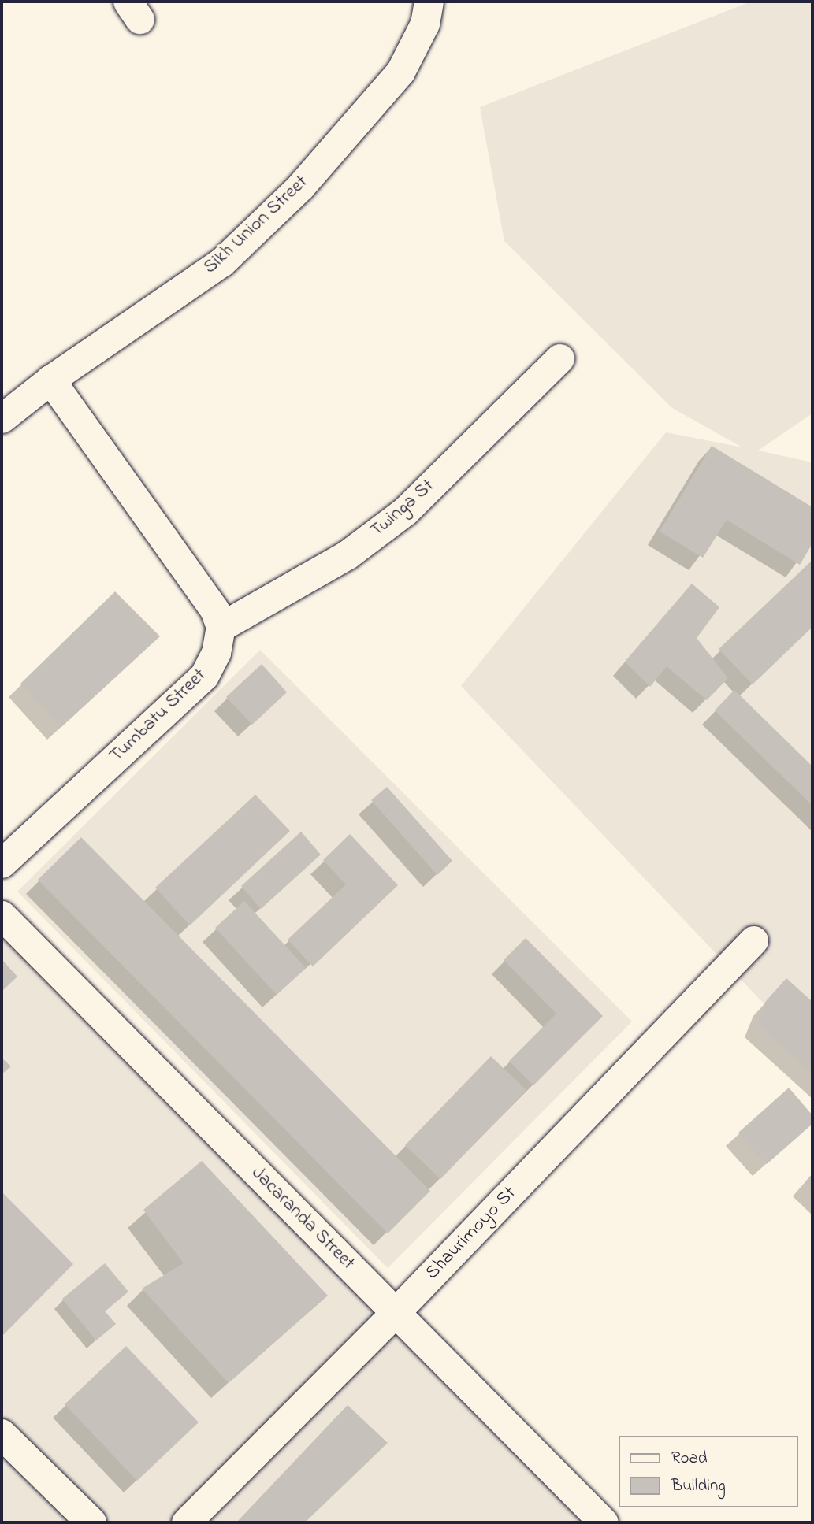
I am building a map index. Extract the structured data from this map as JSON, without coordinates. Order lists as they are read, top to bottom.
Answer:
{
  "streets": {
    "street": [
      "Sikh Union Street",
      "Twinga St",
      "Tumbatu Street",
      "Jacaranda Street",
      "Shaurimoyo St"
    ]
  },
  "crossings": [
    ["Twinga St", "Tumbatu Street"],
    ["Jacaranda Street", "Shaurimoyo St"]
  ],
  "legend": ["Road", "Building"]
}
